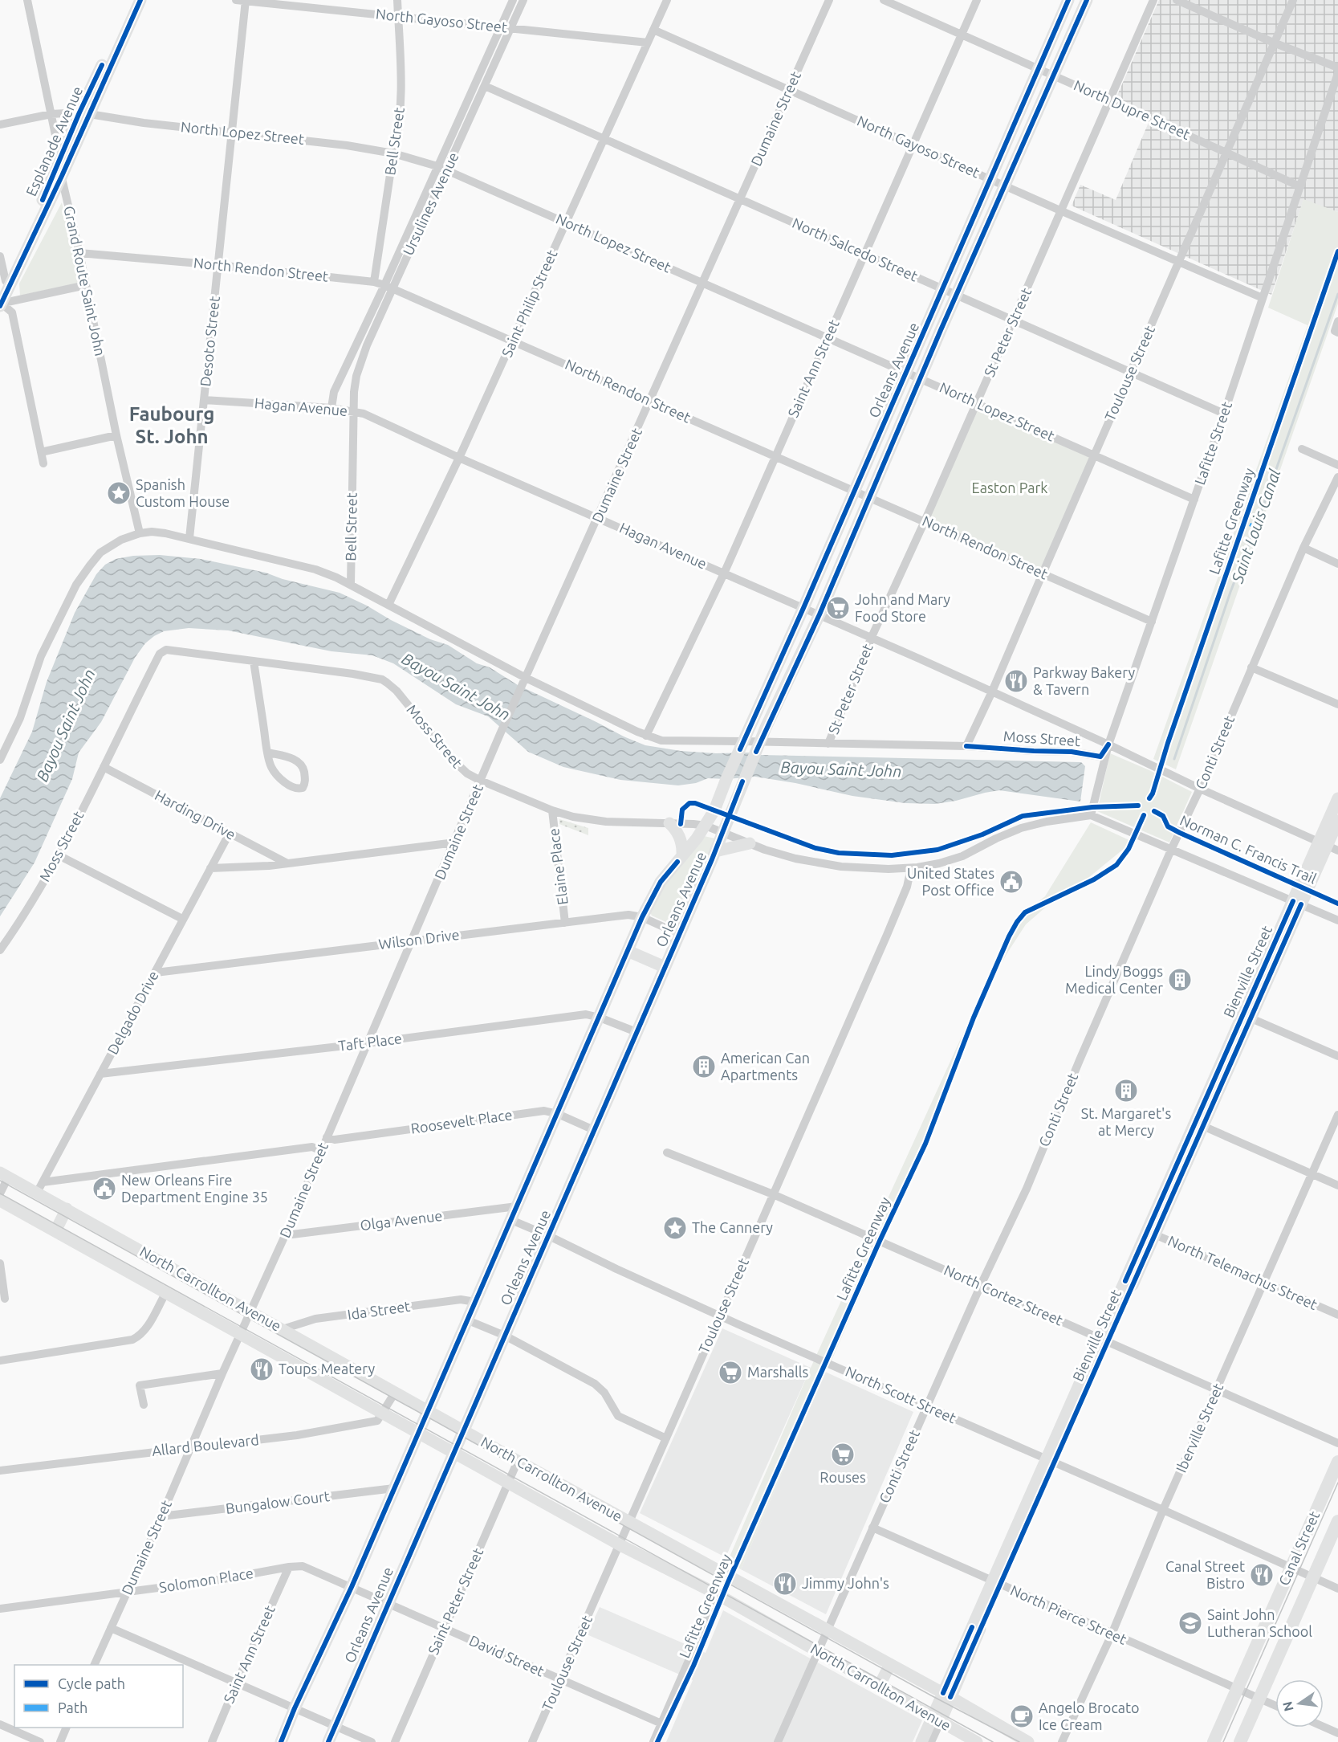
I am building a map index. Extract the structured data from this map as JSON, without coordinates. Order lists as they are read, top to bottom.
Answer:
{
  "streets": {
    "main road": ["Canal Street"],
    "street": [
      "North Gayoso Street",
      "North Dupre Street",
      "Dumaine Street",
      "North Lopez Street",
      "Esplanade Avenue",
      "Bell Street",
      "Ursulines Avenue",
      "North Salcedo Street",
      "North Rendon Street",
      "Grand Route Saint John",
      "Saint Philip Street",
      "St Peter Street",
      "Desoto Street",
      "Saint Ann Street",
      "Orleans Avenue",
      "Toulouse Street",
      "Hagan Avenue",
      "Lafitte Street",
      "Moss Street",
      "Conti Street",
      "Harding Drive",
      "Elaine Place",
      "Wilson Drive",
      "Bienville Street",
      "Delgado Drive",
      "Taft Place",
      "Roosevelt Place",
      "Olga Avenue",
      "North Telemachus Street",
      "North Carrollton Avenue",
      "North Cortez Street",
      "Ida Street",
      "North Scott Street",
      "Iberville Street",
      "Allard Boulevard",
      "Bungalow Court",
      "Solomon Place",
      "Saint Peter Street",
      "North Pierce Street",
      "David Street"
    ],
    "cycle path": ["Lafitte Greenway", "Norman C. Francis Trail"]
  },
  "crossings": [
    ["North Gayoso Street", "Dumaine Street"],
    ["North Gayoso Street", "Bell Street"],
    ["North Gayoso Street", "Ursulines Avenue"],
    ["North Gayoso Street", "Saint Philip Street"],
    ["North Gayoso Street", "St Peter Street"],
    ["North Gayoso Street", "Desoto Street"],
    ["North Gayoso Street", "Saint Ann Street"],
    ["North Gayoso Street", "Orleans Avenue"],
    ["North Gayoso Street", "Toulouse Street"],
    ["North Gayoso Street", "Lafitte Street"],
    ["North Dupre Street", "St Peter Street"],
    ["North Dupre Street", "Saint Ann Street"],
    ["North Dupre Street", "Orleans Avenue"],
    ["North Dupre Street", "Toulouse Street"],
    ["North Dupre Street", "Lafitte Street"],
    ["Dumaine Street", "North Lopez Street"],
    ["Dumaine Street", "North Salcedo Street"],
    ["Dumaine Street", "North Rendon Street"],
    ["Dumaine Street", "Hagan Avenue"],
    ["Dumaine Street", "Moss Street"],
    ["Dumaine Street", "Wilson Drive"],
    ["Dumaine Street", "Taft Place"],
    ["Dumaine Street", "Roosevelt Place"],
    ["Dumaine Street", "Olga Avenue"],
    ["Dumaine Street", "North Carrollton Avenue"],
    ["Dumaine Street", "Allard Boulevard"],
    ["Dumaine Street", "Bungalow Court"],
    ["Dumaine Street", "Solomon Place"],
    ["North Lopez Street", "Esplanade Avenue"],
    ["North Lopez Street", "Bell Street"],
    ["North Lopez Street", "Ursulines Avenue"],
    ["North Lopez Street", "Grand Route Saint John"],
    ["North Lopez Street", "Saint Philip Street"],
    ["North Lopez Street", "St Peter Street"],
    ["North Lopez Street", "Desoto Street"],
    ["North Lopez Street", "Saint Ann Street"],
    ["North Lopez Street", "Orleans Avenue"],
    ["North Lopez Street", "Toulouse Street"],
    ["North Lopez Street", "Lafitte Street"],
    ["Esplanade Avenue", "Grand Route Saint John"],
    ["Bell Street", "Ursulines Avenue"],
    ["Bell Street", "North Rendon Street"],
    ["Bell Street", "Hagan Avenue"],
    ["Bell Street", "Moss Street"],
    ["Ursulines Avenue", "North Salcedo Street"],
    ["Ursulines Avenue", "North Rendon Street"],
    ["Ursulines Avenue", "Hagan Avenue"],
    ["North Salcedo Street", "Saint Philip Street"],
    ["North Salcedo Street", "St Peter Street"],
    ["North Salcedo Street", "Saint Ann Street"],
    ["North Salcedo Street", "Orleans Avenue"],
    ["North Salcedo Street", "Toulouse Street"],
    ["North Salcedo Street", "Lafitte Street"],
    ["North Rendon Street", "Grand Route Saint John"],
    ["North Rendon Street", "Saint Philip Street"],
    ["North Rendon Street", "St Peter Street"],
    ["North Rendon Street", "Desoto Street"],
    ["North Rendon Street", "Saint Ann Street"],
    ["North Rendon Street", "Orleans Avenue"],
    ["North Rendon Street", "Toulouse Street"],
    ["North Rendon Street", "Lafitte Street"],
    ["Grand Route Saint John", "Moss Street"],
    ["Saint Philip Street", "Hagan Avenue"],
    ["Saint Philip Street", "Moss Street"],
    ["St Peter Street", "Hagan Avenue"],
    ["St Peter Street", "Moss Street"],
    ["Desoto Street", "Hagan Avenue"],
    ["Desoto Street", "Moss Street"],
    ["Saint Ann Street", "Hagan Avenue"],
    ["Saint Ann Street", "Moss Street"],
    ["Saint Ann Street", "Solomon Place"],
    ["Orleans Avenue", "Hagan Avenue"],
    ["Orleans Avenue", "Moss Street"],
    ["Orleans Avenue", "Wilson Drive"],
    ["Orleans Avenue", "Taft Place"],
    ["Orleans Avenue", "Roosevelt Place"],
    ["Orleans Avenue", "Olga Avenue"],
    ["Orleans Avenue", "North Carrollton Avenue"],
    ["Orleans Avenue", "Ida Street"],
    ["Orleans Avenue", "North Scott Street"],
    ["Orleans Avenue", "Bungalow Court"],
    ["Orleans Avenue", "Solomon Place"],
    ["Orleans Avenue", "David Street"],
    ["Toulouse Street", "Hagan Avenue"],
    ["Toulouse Street", "Moss Street"],
    ["Toulouse Street", "North Carrollton Avenue"],
    ["Toulouse Street", "North Cortez Street"],
    ["Toulouse Street", "North Scott Street"],
    ["Toulouse Street", "David Street"],
    ["Hagan Avenue", "Lafitte Street"],
    ["Hagan Avenue", "Moss Street"],
    ["Hagan Avenue", "Conti Street"],
    ["Hagan Avenue", "Bienville Street"],
    ["Lafitte Street", "Moss Street"],
    ["Moss Street", "Harding Drive"],
    ["Moss Street", "Elaine Place"],
    ["Conti Street", "North Carrollton Avenue"],
    ["Conti Street", "North Cortez Street"],
    ["Conti Street", "North Scott Street"],
    ["Conti Street", "North Pierce Street"],
    ["Harding Drive", "Delgado Drive"],
    ["Elaine Place", "Wilson Drive"],
    ["Wilson Drive", "Delgado Drive"],
    ["Bienville Street", "North Telemachus Street"],
    ["Bienville Street", "North Carrollton Avenue"],
    ["Bienville Street", "North Cortez Street"],
    ["Bienville Street", "North Scott Street"],
    ["Bienville Street", "North Pierce Street"],
    ["Delgado Drive", "Taft Place"],
    ["Delgado Drive", "North Carrollton Avenue"],
    ["North Telemachus Street", "Iberville Street"],
    ["North Carrollton Avenue", "Ida Street"],
    ["North Carrollton Avenue", "Allard Boulevard"],
    ["North Carrollton Avenue", "Saint Peter Street"],
    ["North Cortez Street", "Iberville Street"],
    ["North Scott Street", "Iberville Street"],
    ["North Scott Street", "Canal Street"],
    ["Iberville Street", "North Pierce Street"],
    ["Canal Street", "North Pierce Street"],
    ["Solomon Place", "David Street"],
    ["Saint Peter Street", "David Street"]
  ],
  "districts": ["Faubourg St. John"],
  "water": ["Saint Louis Canal", "Bayou Saint John"],
  "parks": ["Easton Park"],
  "places": {
    "place": ["Spanish Custom House", "The Cannery"],
    "supermarket": ["John and Mary Food Store", "Marshalls", "Rouses"],
    "restaurant": [
      "Parkway Bakery & Tavern",
      "Toups Meatery",
      "Canal Street Bistro",
      "Jimmy John's"
    ],
    "public building": ["United States Post Office", "New Orleans Fire Department Engine 35"],
    "building": ["Lindy Boggs Medical Center", "American Can Apartments", "St. Margaret's at Mercy"],
    "school or university": ["Saint John Lutheran School"],
    "cafe": ["Angelo Brocato Ice Cream"]
  },
  "legend": ["Cycle path", "Path"],
  "north": "left"
}
